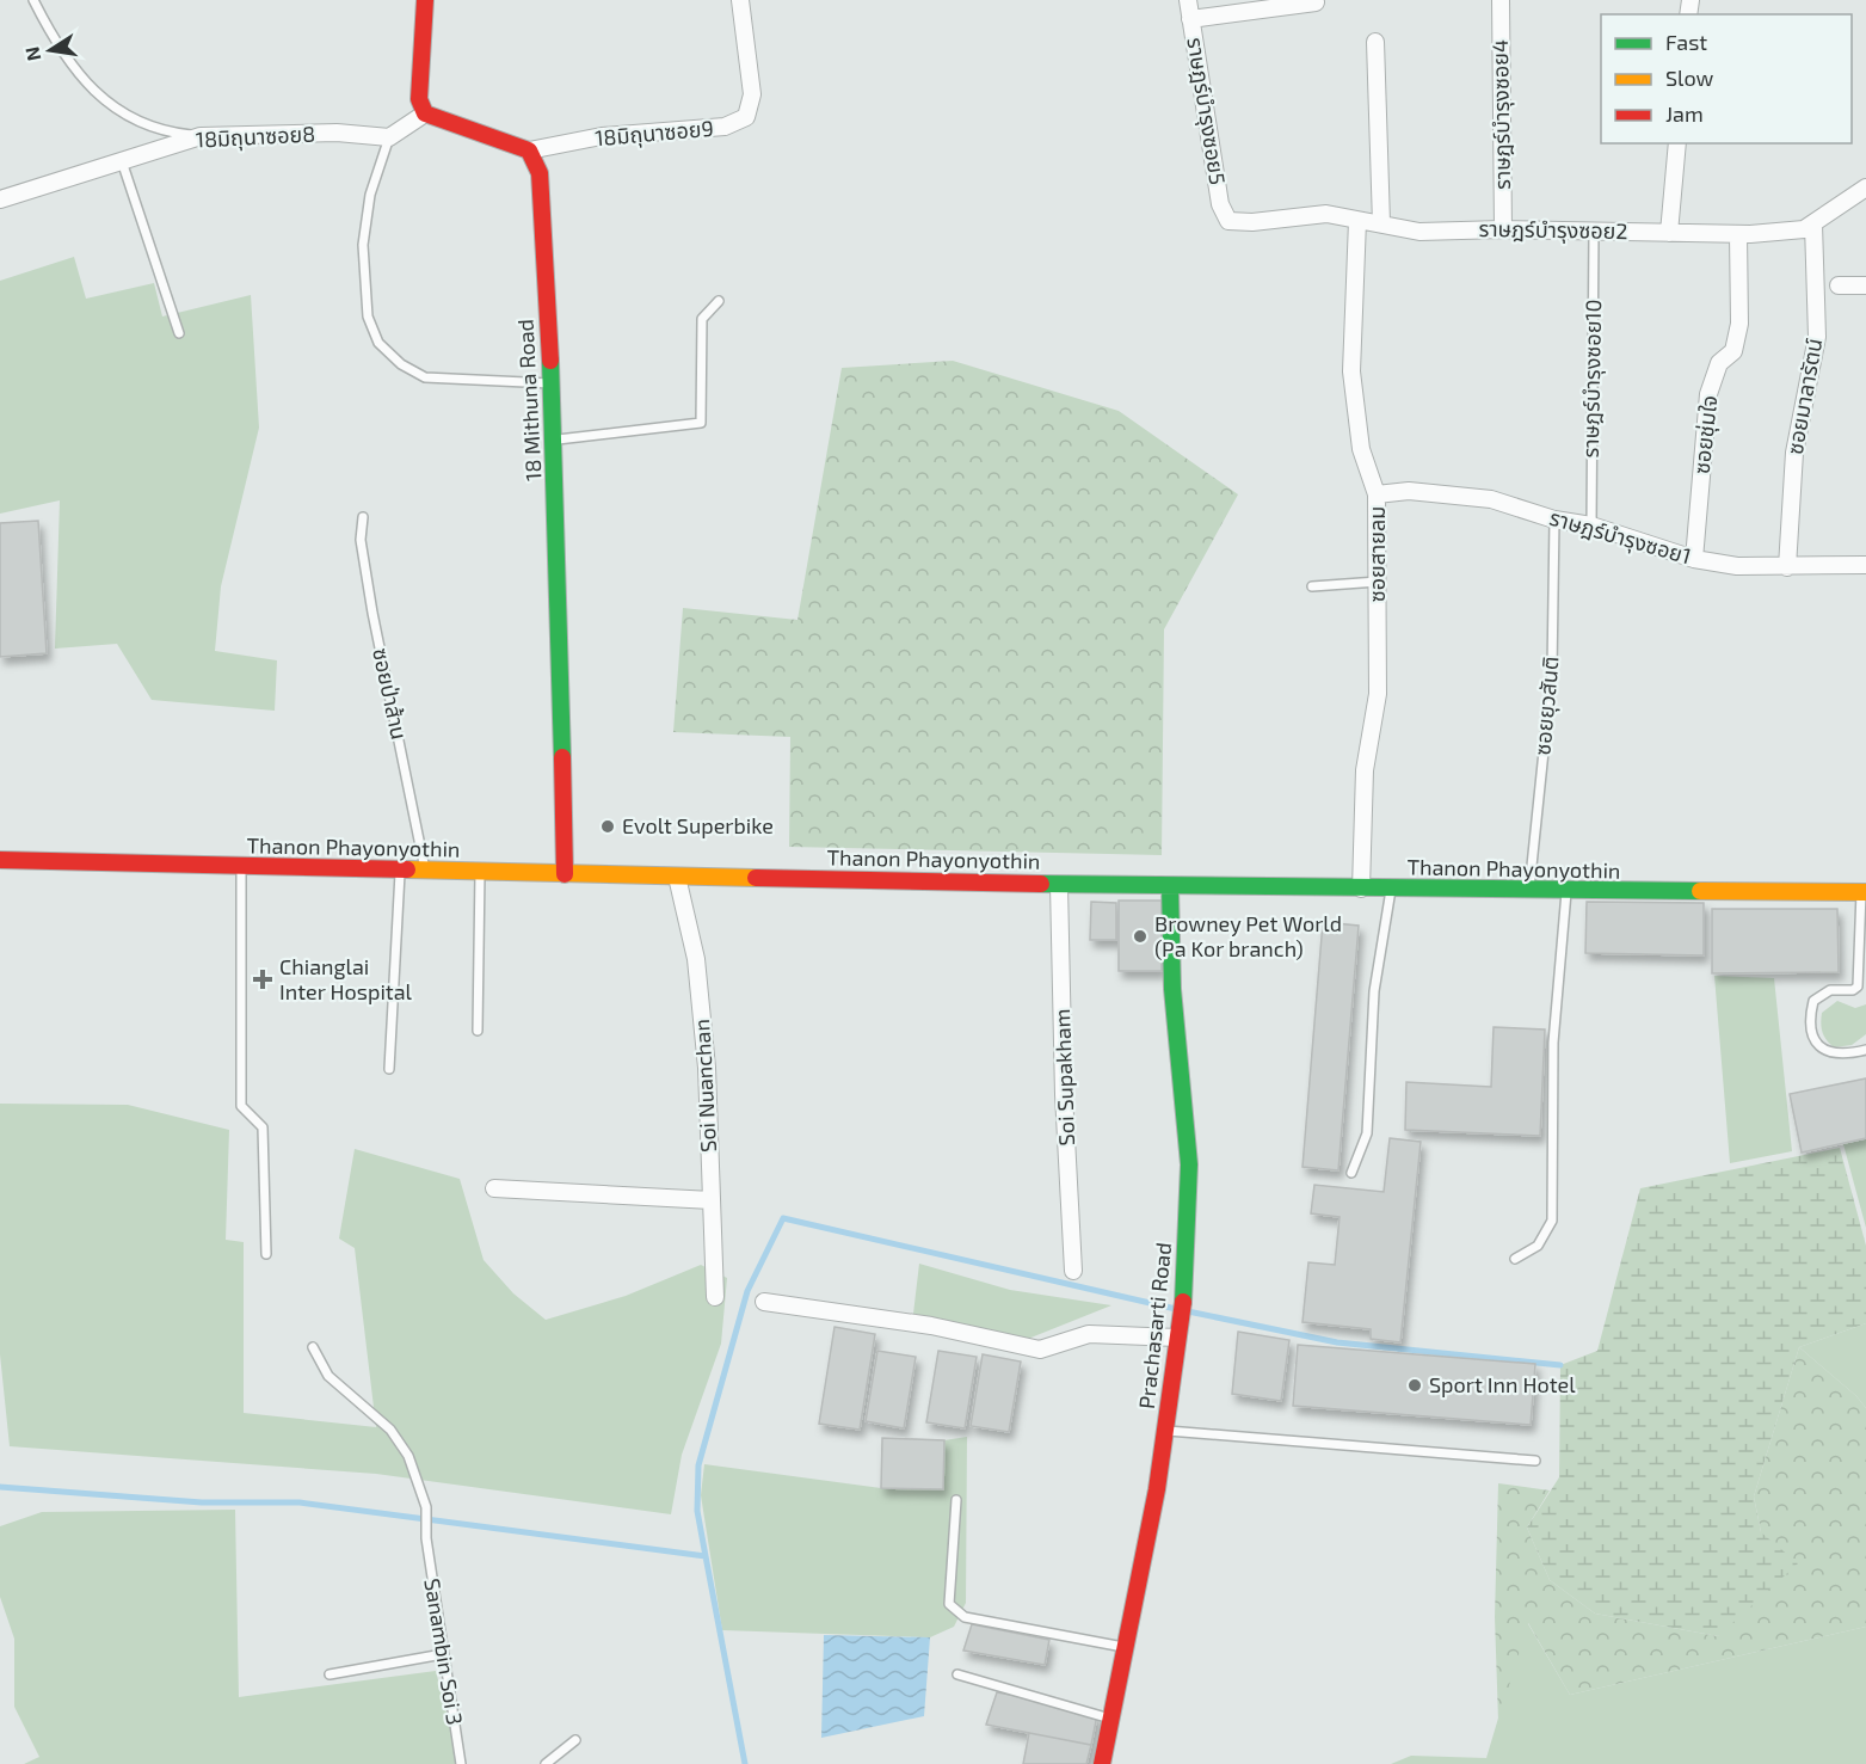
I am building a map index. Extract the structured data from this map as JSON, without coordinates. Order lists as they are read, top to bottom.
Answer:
{
  "streets": {
    "main road": ["18 Mithuna Road", "Thanon Phayonyothin", "Prachasarti Road"],
    "street": [
      "ราษฎร์บำรุงซอย5",
      "ราษฎร์บำรุงซอย4",
      "18มิถุนาซอย9",
      "18มิถุนาซอย8",
      "ราษฎร์บำรุงซอย2",
      "ซอยมาลารัตน์",
      "ซอยชุ่มใจ",
      "ราษฎร์บำรุงซอย1",
      "ซอยสายลม",
      "Soi Supakham",
      "Soi Nuanchan"
    ],
    "lane": [
      "ราษฎร์บำรุงซอย10",
      "ซอยป่าส้าน",
      "ซอยยุวสันติ",
      "Sanambin Soi 3"
    ]
  },
  "crossings": [
    ["ราษฎร์บำรุงซอย5", "ราษฎร์บำรุงซอย2"],
    ["ราษฎร์บำรุงซอย4", "ราษฎร์บำรุงซอย2"],
    ["18มิถุนาซอย9", "18 Mithuna Road"],
    ["ราษฎร์บำรุงซอย2", "ราษฎร์บำรุงซอย10"],
    ["ราษฎร์บำรุงซอย2", "ซอยมาลารัตน์"],
    ["ราษฎร์บำรุงซอย2", "ซอยชุ่มใจ"],
    ["ราษฎร์บำรุงซอย2", "ซอยสายลม"],
    ["ราษฎร์บำรุงซอย10", "ราษฎร์บำรุงซอย1"],
    ["ซอยมาลารัตน์", "ราษฎร์บำรุงซอย1"],
    ["18 Mithuna Road", "Thanon Phayonyothin"],
    ["ซอยชุ่มใจ", "ราษฎร์บำรุงซอย1"],
    ["ราษฎร์บำรุงซอย1", "ซอยสายลม"],
    ["ราษฎร์บำรุงซอย1", "ซอยยุวสันติ"],
    ["ซอยสายลม", "Thanon Phayonyothin"],
    ["ซอยป่าส้าน", "Thanon Phayonyothin"],
    ["ซอยยุวสันติ", "Thanon Phayonyothin"],
    ["Thanon Phayonyothin", "Soi Supakham"],
    ["Thanon Phayonyothin", "Soi Nuanchan"],
    ["Thanon Phayonyothin", "Prachasarti Road"]
  ],
  "places": {
    "other": ["Evolt Superbike", "Browney Pet World (Pa Kor branch)", "Sport Inn Hotel"],
    "health": ["Chianglai Inter Hospital"]
  },
  "legend": ["Fast", "Slow", "Jam"],
  "north": "left"
}
